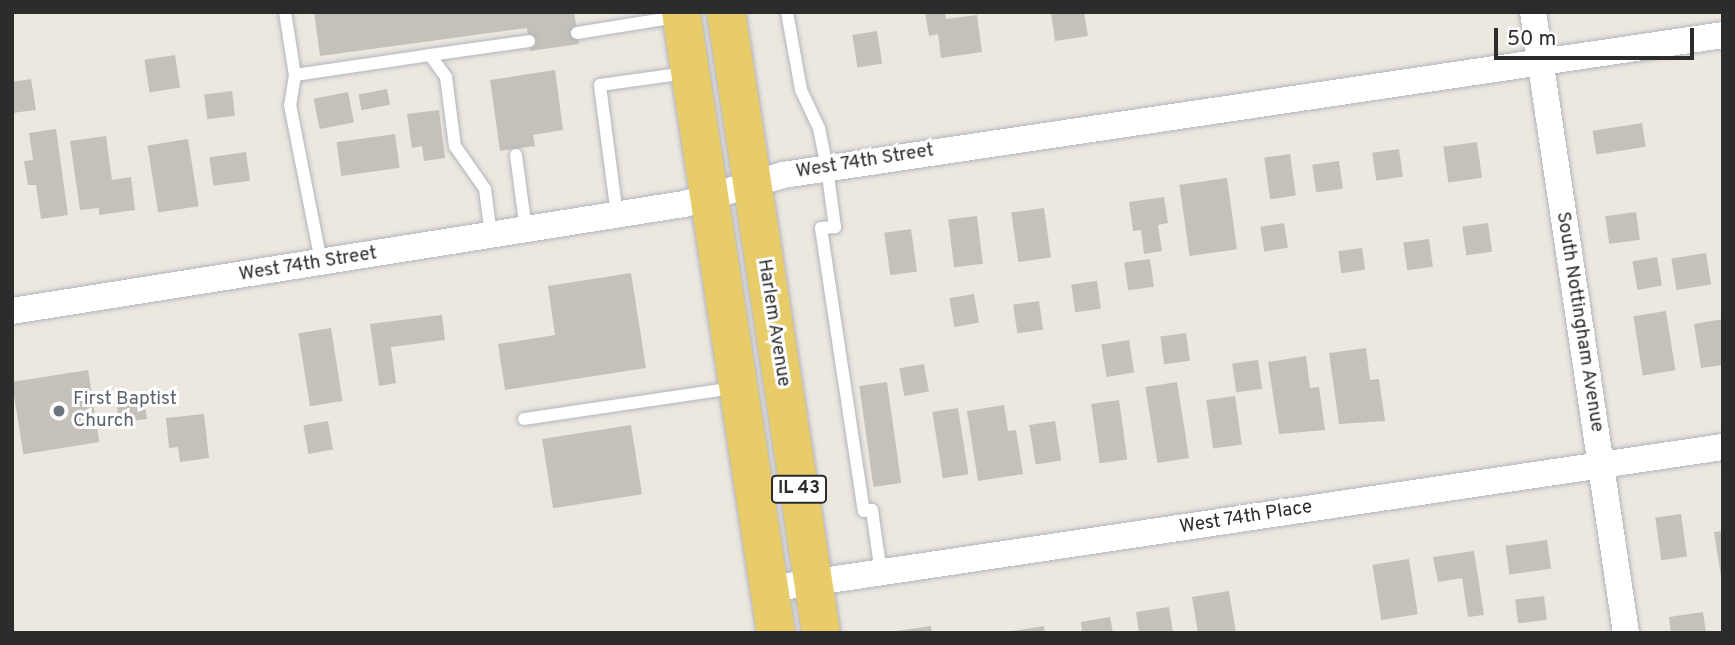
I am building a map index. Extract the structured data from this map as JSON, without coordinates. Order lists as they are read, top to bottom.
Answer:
{
  "streets": {
    "main road": ["Harlem Avenue", "IL 43"],
    "street": ["West 74th Street", "South Nottingham Avenue", "West 74th Place"]
  },
  "crossings": [
    ["West 74th Street", "South Nottingham Avenue"],
    ["West 74th Street", "Harlem Avenue"],
    ["West 74th Street", "IL 43"],
    ["South Nottingham Avenue", "West 74th Place"],
    ["Harlem Avenue", "West 74th Place"],
    ["IL 43", "West 74th Place"]
  ],
  "places": ["First Baptist Church"],
  "scale_bar": "50 m"
}
